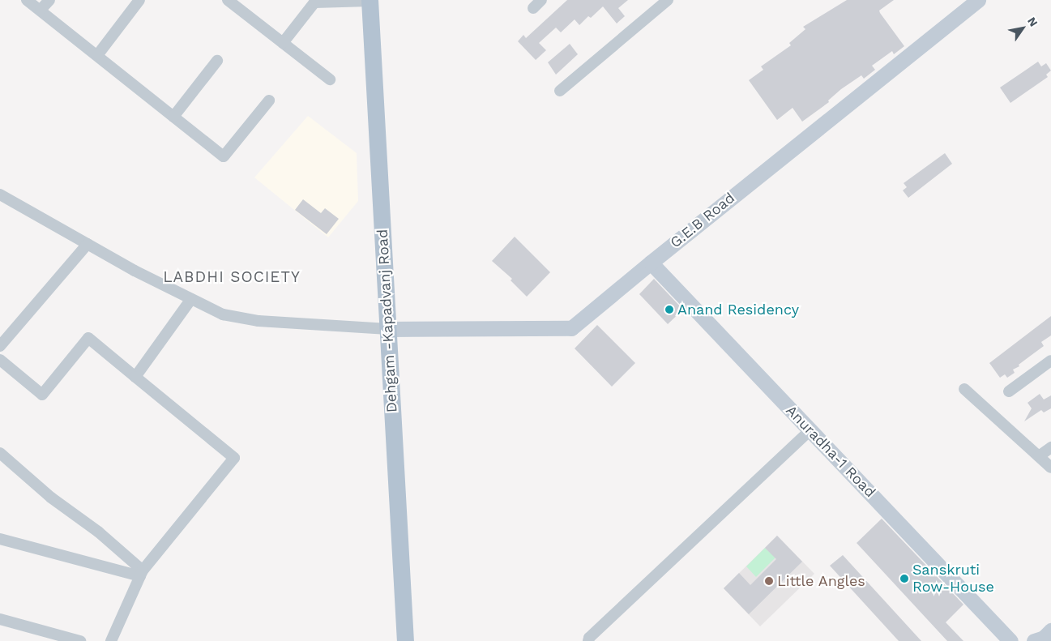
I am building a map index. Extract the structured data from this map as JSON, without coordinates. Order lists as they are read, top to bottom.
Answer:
{
  "streets": {
    "main road": ["Dehgam -Kapadvanj Road"],
    "street": ["G.E.B Road", "Anuradha-1 Road"]
  },
  "crossings": [
    ["G.E.B Road", "Dehgam -Kapadvanj Road"],
    ["G.E.B Road", "Anuradha-1 Road"]
  ],
  "districts": ["LABDHI SOCIETY"],
  "places": ["Anand Residency", "Sanskruti Row-House", "Little Angles"],
  "north": "top right"
}
